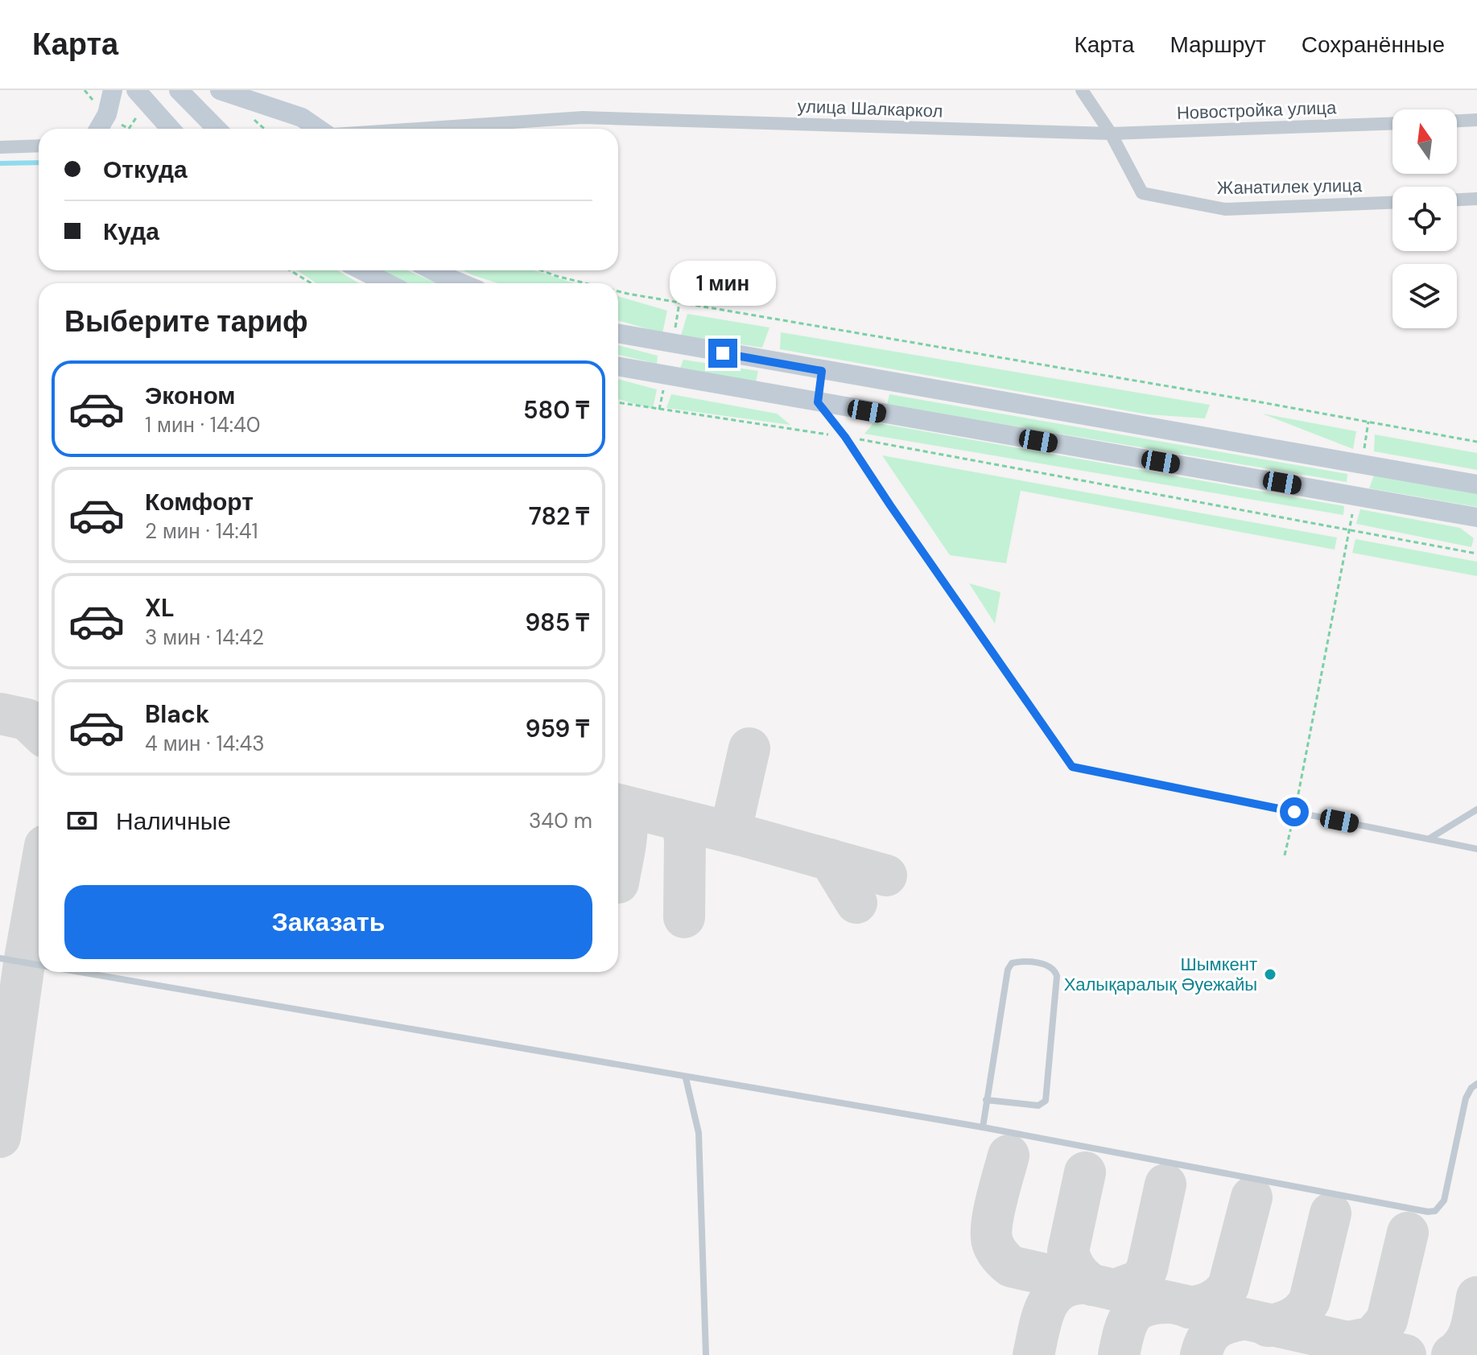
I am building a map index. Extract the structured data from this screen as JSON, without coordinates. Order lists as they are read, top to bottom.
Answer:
{
  "streets": {
    "street": ["улица Шалкаркол", "Новостройка улица", "Жанатилек улица"]
  },
  "crossings": [
    ["улица Шалкаркол", "Новостройка улица"],
    ["улица Шалкаркол", "Жанатилек улица"],
    ["Новостройка улица", "Жанатилек улица"]
  ],
  "places": ["Шымкент Халықаралық Әуежайы"],
  "north": "top",
  "page": {
    "header": "Карта",
    "nav": ["Карта", "Маршрут", "Сохранённые"],
    "banner": ["Откуда", "Куда"],
    "bubble": "1 мин",
    "heading": "Выберите тариф",
    "list": [
      {
        "name": "Эконом",
        "note": "1 мин · 14:40",
        "value": "580 ₸"
      },
      {
        "name": "Комфорт",
        "note": "2 мин · 14:41",
        "value": "782 ₸"
      },
      {
        "name": "XL",
        "note": "3 мин · 14:42",
        "value": "985 ₸"
      },
      {
        "name": "Black",
        "note": "4 мин · 14:43",
        "value": "959 ₸"
      }
    ],
    "pay": ["Наличные", "340 m"],
    "buttons": "Заказать"
  }
}
